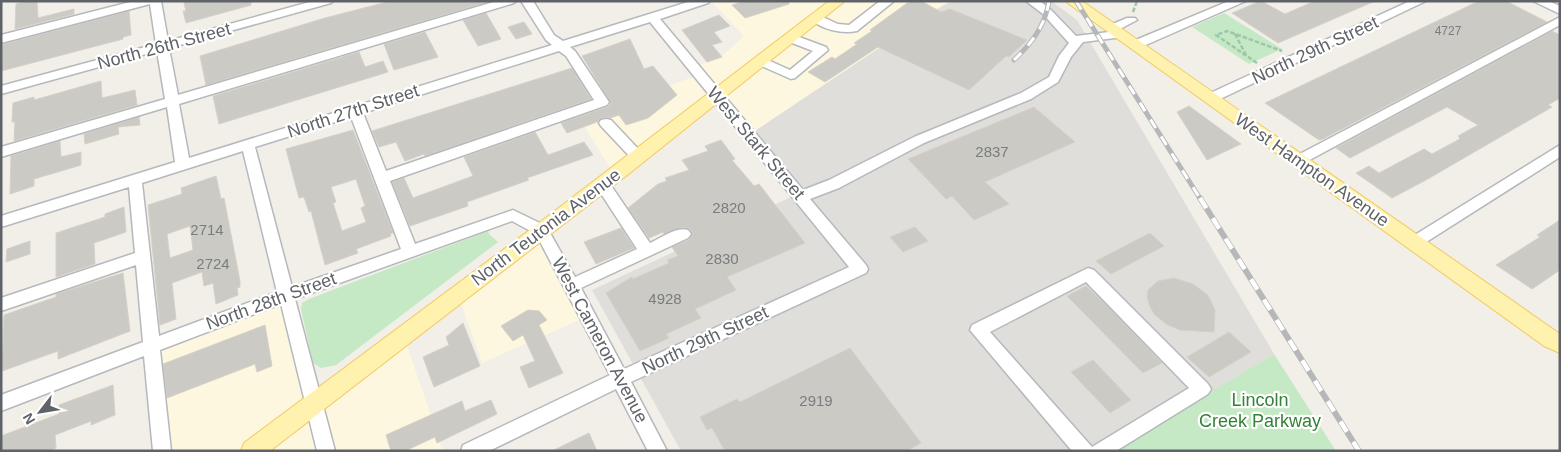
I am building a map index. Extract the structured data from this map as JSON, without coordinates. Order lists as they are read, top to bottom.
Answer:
{
  "streets": {
    "main road": ["West Hampton Avenue", "North Teutonia Avenue"],
    "street": [
      "North 26th Street",
      "North 29th Street",
      "North 27th Street",
      "West Stark Street",
      "North 28th Street",
      "West Cameron Avenue"
    ]
  },
  "crossings": [
    ["North 29th Street", "West Stark Street"],
    ["North 29th Street", "West Hampton Avenue"],
    ["North 29th Street", "West Cameron Avenue"],
    ["North 27th Street", "West Stark Street"],
    ["West Stark Street", "North Teutonia Avenue"],
    ["North Teutonia Avenue", "North 28th Street"],
    ["North Teutonia Avenue", "West Cameron Avenue"],
    ["North 28th Street", "West Cameron Avenue"]
  ],
  "parks": ["Lincoln Creek Parkway"],
  "house_numbers": [
    "4727",
    "2837",
    "2820",
    "2714",
    "2830",
    "2724",
    "4928",
    "2919"
  ],
  "north": "bottom left"
}
